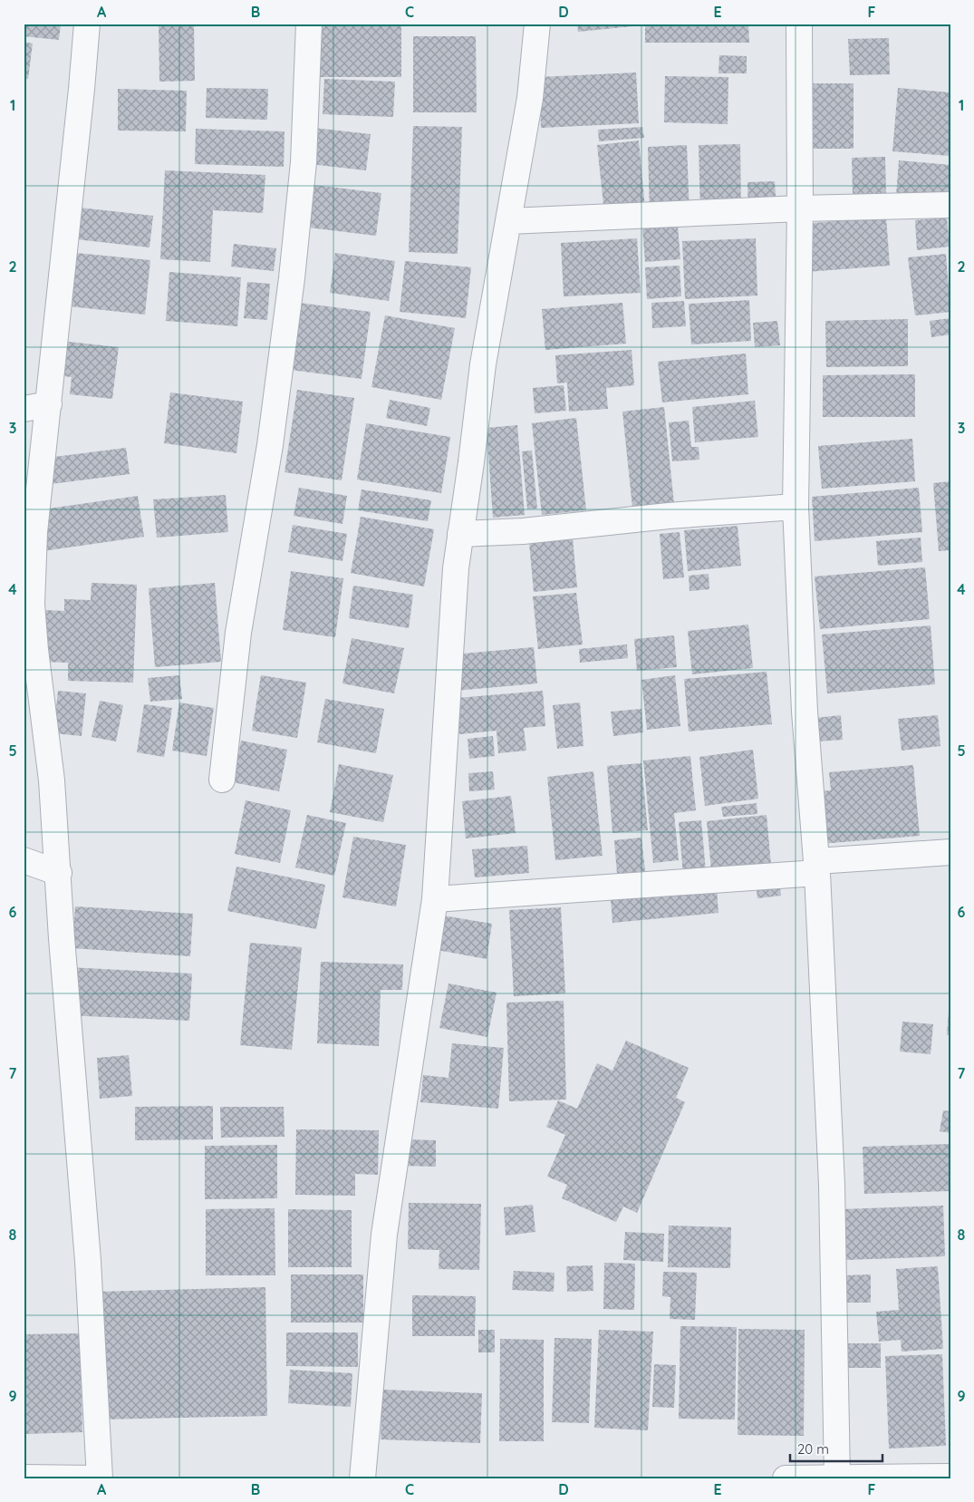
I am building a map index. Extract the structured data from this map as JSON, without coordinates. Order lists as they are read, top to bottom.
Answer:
{
  "scale_bar": "20 m",
  "grid": {
    "columns": [
      "A",
      "B",
      "C",
      "D",
      "E",
      "F"
    ],
    "rows": [
      "1",
      "2",
      "3",
      "4",
      "5",
      "6",
      "7",
      "8",
      "9"
    ]
  }
}
